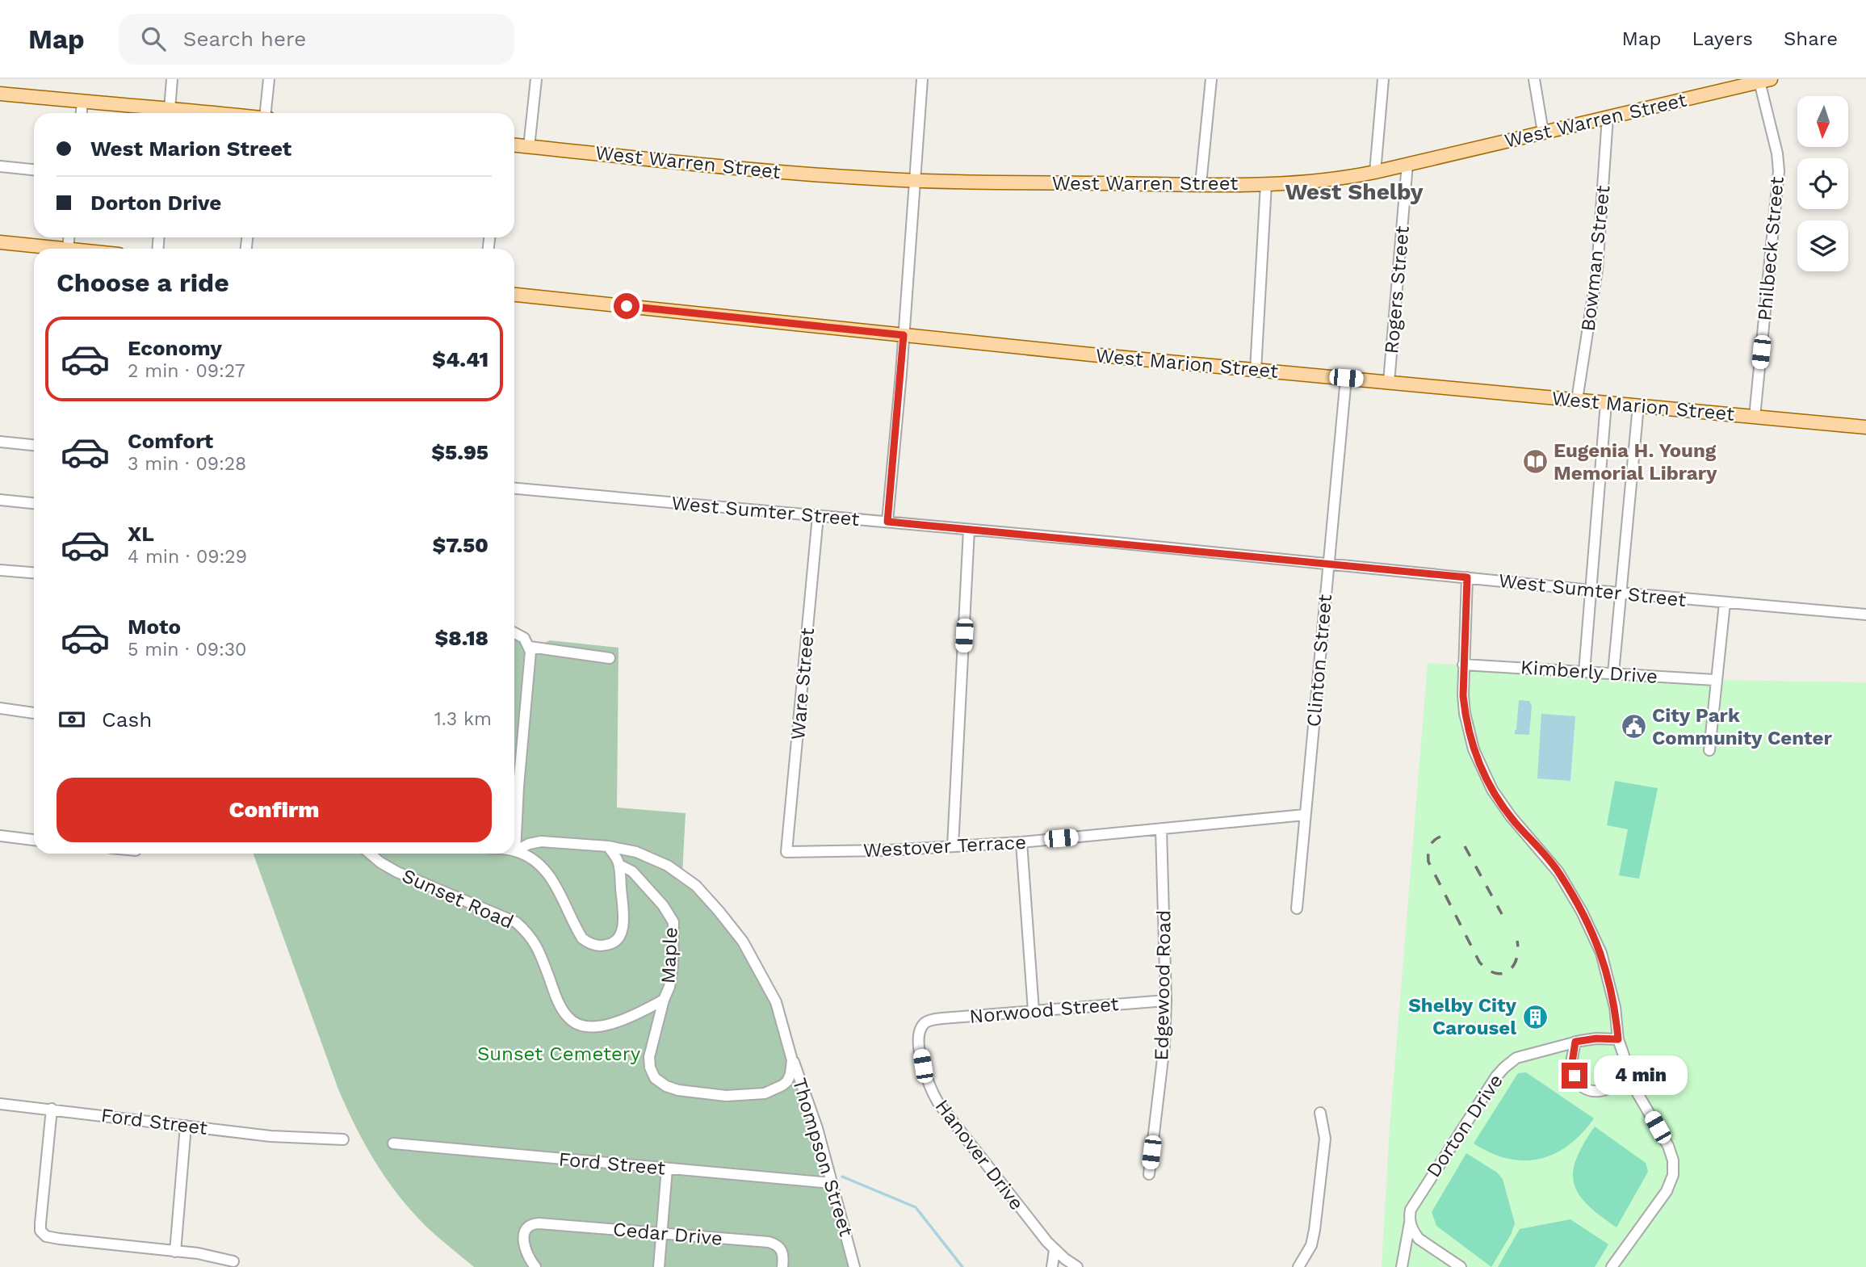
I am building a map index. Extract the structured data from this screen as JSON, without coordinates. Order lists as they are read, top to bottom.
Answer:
{
  "streets": {
    "main road": ["West Warren Street", "West Marion Street"],
    "street": [
      "Philbeck Street",
      "Bowman Street",
      "Rogers Street",
      "West Sumter Street",
      "Clinton Street",
      "Kimberly Drive",
      "Ware Street",
      "Westover Terrace",
      "Sunset Road",
      "Maple",
      "Edgewood Road",
      "Norwood Street",
      "Ford Street",
      "Dorton Drive",
      "Hanover Drive",
      "Thompson Street",
      "Cedar Drive"
    ]
  },
  "crossings": [
    ["West Warren Street", "Philbeck Street"],
    ["West Warren Street", "Bowman Street"],
    ["West Warren Street", "Rogers Street"],
    ["Philbeck Street", "West Marion Street"],
    ["Bowman Street", "West Marion Street"],
    ["Rogers Street", "West Marion Street"],
    ["West Marion Street", "Clinton Street"],
    ["West Sumter Street", "Clinton Street"],
    ["West Sumter Street", "Ware Street"],
    ["Clinton Street", "Westover Terrace"],
    ["Ware Street", "Westover Terrace"],
    ["Westover Terrace", "Edgewood Road"],
    ["Sunset Road", "Maple"],
    ["Sunset Road", "Thompson Street"],
    ["Maple", "Thompson Street"],
    ["Edgewood Road", "Norwood Street"],
    ["Norwood Street", "Hanover Drive"],
    ["Ford Street", "Thompson Street"]
  ],
  "districts": ["West Shelby"],
  "parks": ["Sunset Cemetery"],
  "places": {
    "library": ["Eugenia H. Young Memorial Library"],
    "public building": ["City Park Community Center"],
    "building": ["Shelby City Carousel"]
  },
  "north": "bottom",
  "page": {
    "header": "Map",
    "search": "Search here",
    "nav": ["Map", "Layers", "Share"],
    "banner": ["West Marion Street", "Dorton Drive"],
    "heading": "Choose a ride",
    "list": [
      {
        "name": "Economy",
        "note": "2 min · 09:27",
        "value": "$4.41"
      },
      {
        "name": "Comfort",
        "note": "3 min · 09:28",
        "value": "$5.95"
      },
      {
        "name": "XL",
        "note": "4 min · 09:29",
        "value": "$7.50"
      },
      {
        "name": "Moto",
        "note": "5 min · 09:30",
        "value": "$8.18"
      }
    ],
    "pay": ["Cash", "1.3 km"],
    "buttons": "Confirm",
    "bubble": "4 min"
  }
}
